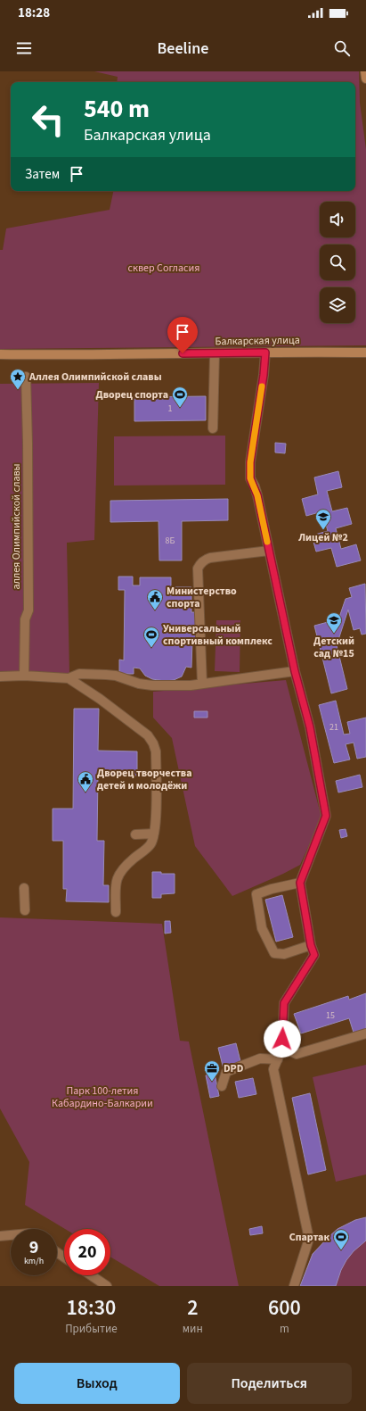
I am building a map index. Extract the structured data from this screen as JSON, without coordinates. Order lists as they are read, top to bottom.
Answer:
{
  "streets": {
    "main road": ["Балкарская улица"],
    "street": ["аллея Олимпийской славы"]
  },
  "parks": ["сквер Согласия", "Парк 100-летия Кабардино-Балкарии"],
  "places": {
    "place": ["Аллея Олимпийской славы"],
    "sports": ["Дворец спорта", "Универсальный спортивный комплекс", "Спартак"],
    "school or university": ["Лицей №2", "Детский сад №15"],
    "public building": ["Министерство спорта", "Дворец творчества детей и молодёжи"],
    "office": ["DPD"]
  },
  "house_numbers": [
    "1",
    "8Б",
    "21",
    "15"
  ],
  "page": {
    "status": "18:28",
    "header": "Beeline",
    "turn": ["540 m", "Балкарская улица"],
    "then": "Затем",
    "speed": "9 km/h",
    "limit": "20",
    "eta": [
      "18:30",
      "Прибытие",
      "2",
      "мин",
      "600",
      "m"
    ],
    "buttons": ["Выход", "Поделиться"]
  }
}
